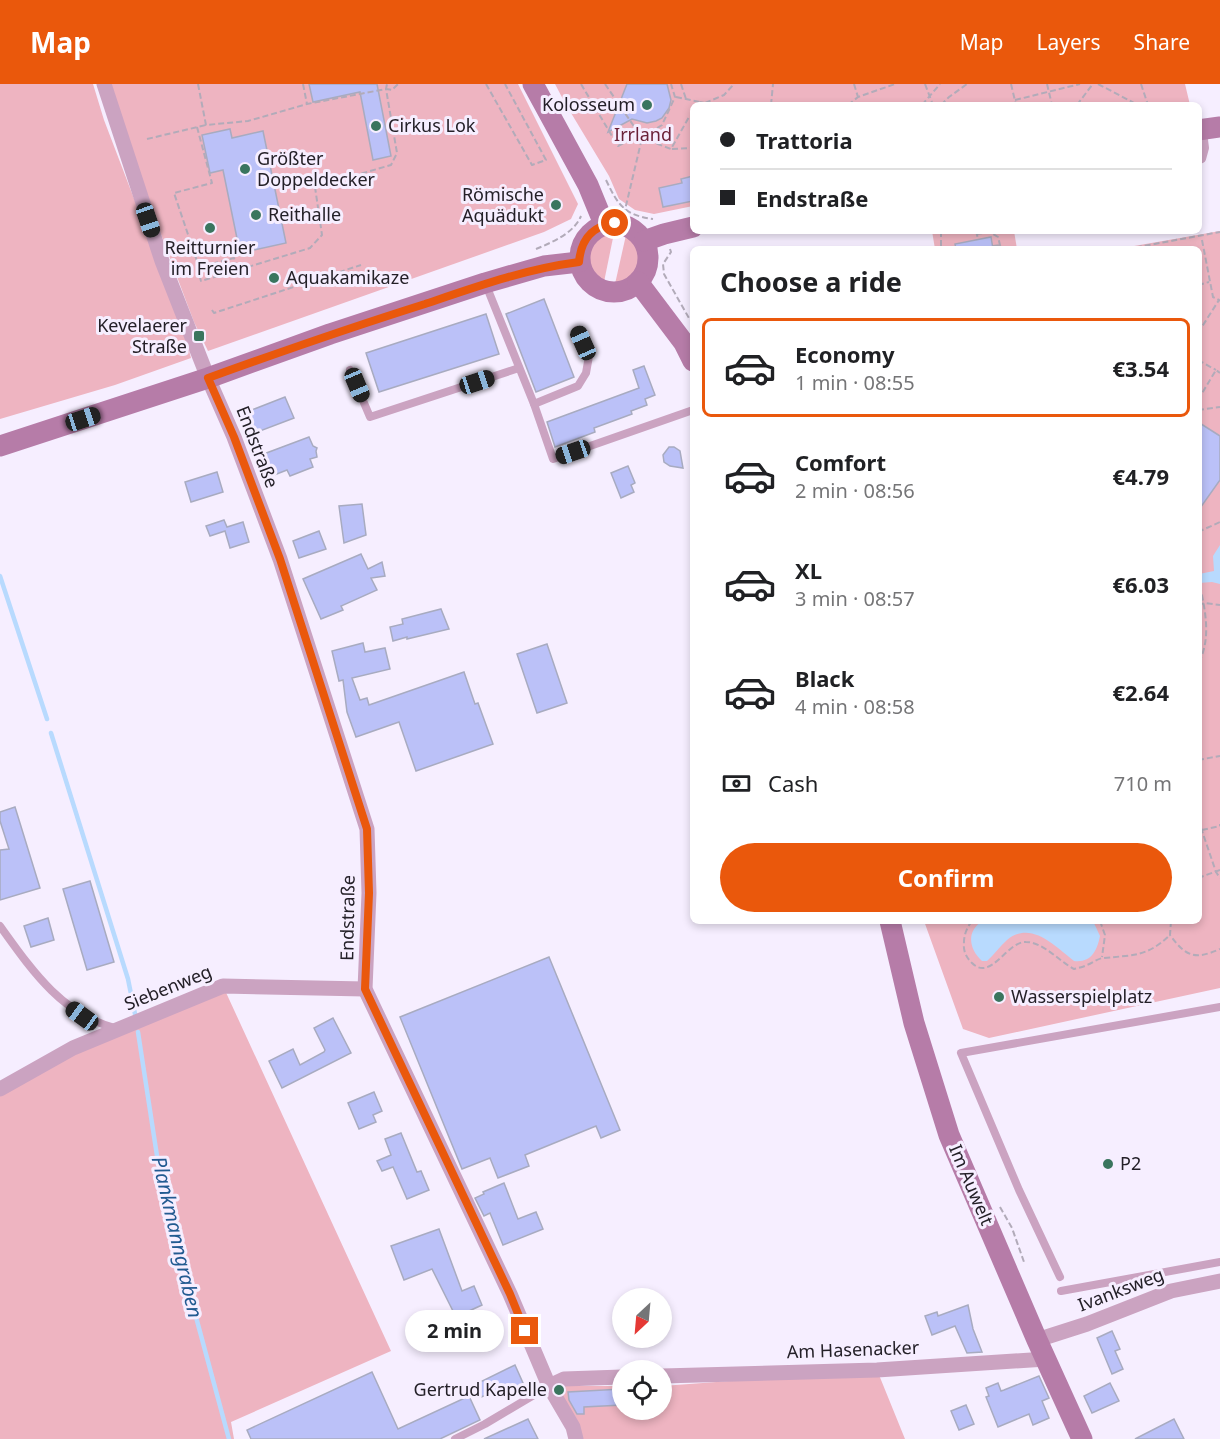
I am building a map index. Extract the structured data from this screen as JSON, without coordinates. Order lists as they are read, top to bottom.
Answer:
{
  "streets": {
    "main road": ["Im Auwelt"],
    "street": [
      "Endstraße",
      "Siebenweg",
      "Ivanksweg",
      "Am Hasenacker"
    ]
  },
  "crossings": [
    ["Endstraße", "Siebenweg"],
    ["Im Auwelt", "Ivanksweg"],
    ["Im Auwelt", "Am Hasenacker"]
  ],
  "water": ["Plankmanngraben"],
  "parks": ["Irrland"],
  "places": {
    "other": [
      "Kolosseum",
      "Cirkus Lok",
      "Größter Doppeldecker",
      "Römische Aquädukt",
      "Reithalle",
      "Reitturnier im Freien",
      "Aquakamikaze",
      "Wasserspielplatz",
      "P2",
      "Gertrud Kapelle"
    ],
    "transit": ["Kevelaerer Straße"]
  },
  "north": "bottom left",
  "page": {
    "header": "Map",
    "nav": ["Map", "Layers", "Share"],
    "banner": ["Trattoria", "Endstraße"],
    "heading": "Choose a ride",
    "list": [
      {
        "name": "Economy",
        "note": "1 min · 08:55",
        "value": "€3.54"
      },
      {
        "name": "Comfort",
        "note": "2 min · 08:56",
        "value": "€4.79"
      },
      {
        "name": "XL",
        "note": "3 min · 08:57",
        "value": "€6.03"
      },
      {
        "name": "Black",
        "note": "4 min · 08:58",
        "value": "€2.64"
      }
    ],
    "pay": ["Cash", "710 m"],
    "buttons": "Confirm",
    "bubble": "2 min"
  }
}
